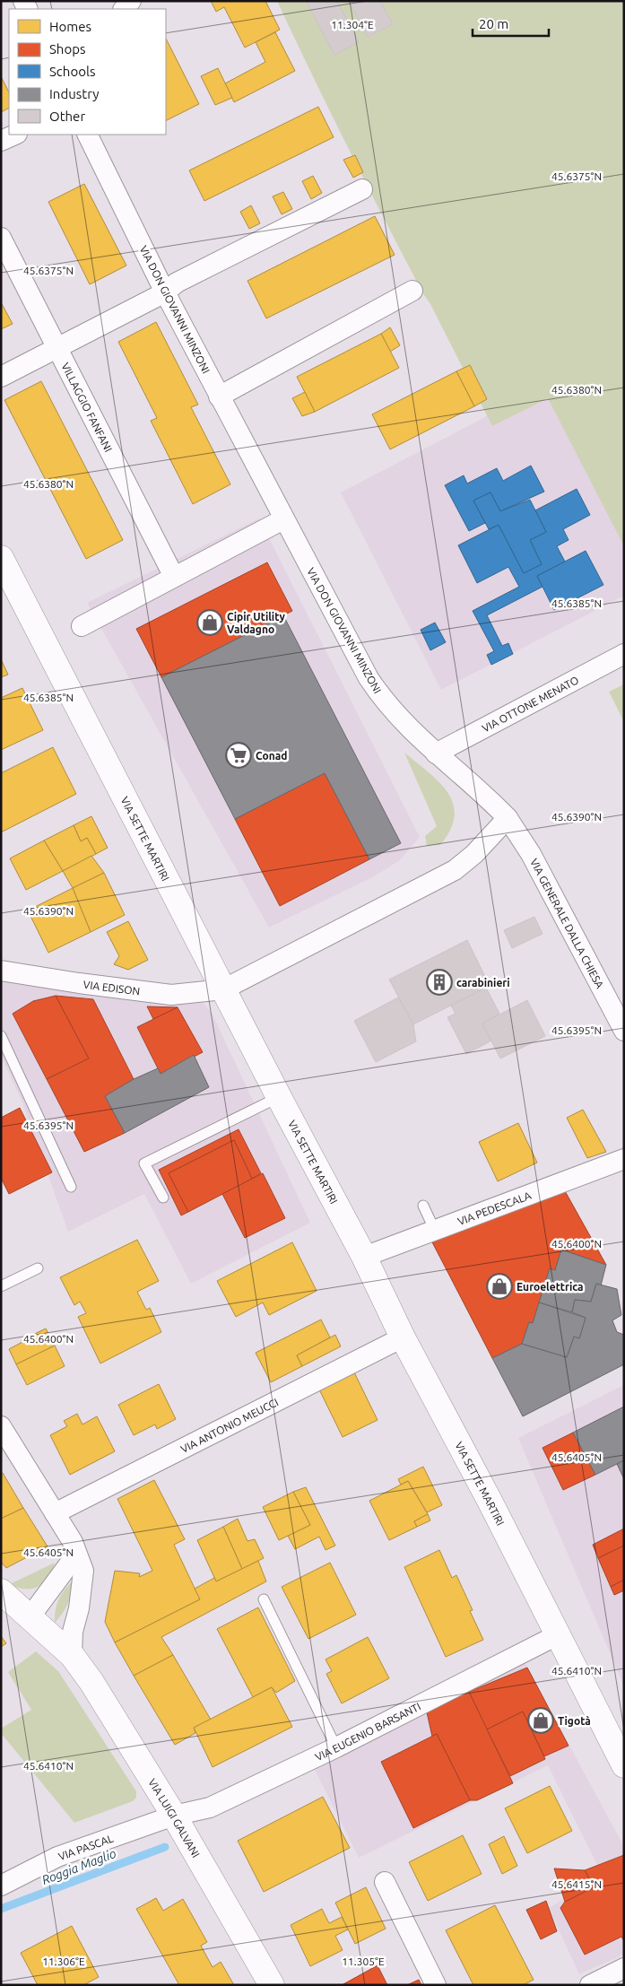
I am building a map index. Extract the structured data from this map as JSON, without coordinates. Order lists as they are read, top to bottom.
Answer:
{
  "streets": {
    "main road": ["VIA SETTE MARTIRI", "VIA LUIGI GALVANI"],
    "street": [
      "VIA DON GIOVANNI MINZONI",
      "VILLAGGIO FANFANI",
      "VIA OTTONE MENATO",
      "VIA GENERALE DALLA CHIESA",
      "VIA EDISON",
      "VIA PEDESCALA",
      "VIA ANTONIO MEUCCI",
      "VIA EUGENIO BARSANTI",
      "VIA PASCAL"
    ]
  },
  "crossings": [
    ["VIA DON GIOVANNI MINZONI", "VIA OTTONE MENATO"],
    ["VIA DON GIOVANNI MINZONI", "VIA GENERALE DALLA CHIESA"],
    ["VIA SETTE MARTIRI", "VIA EDISON"],
    ["VIA SETTE MARTIRI", "VIA PEDESCALA"],
    ["VIA SETTE MARTIRI", "VIA ANTONIO MEUCCI"],
    ["VIA SETTE MARTIRI", "VIA EUGENIO BARSANTI"],
    ["VIA EUGENIO BARSANTI", "VIA LUIGI GALVANI"],
    ["VIA EUGENIO BARSANTI", "VIA PASCAL"],
    ["VIA LUIGI GALVANI", "VIA PASCAL"]
  ],
  "water": ["Roggia Maglio"],
  "places": {
    "shop": ["Cipir Utility Valdagno", "Euroelettrica", "Tigotà"],
    "supermarket": ["Conad"],
    "building": ["carabinieri"]
  },
  "legend": [
    "Homes",
    "Shops",
    "Schools",
    "Industry",
    "Other"
  ],
  "scale_bar": "20 m",
  "coordinates": [
    "11.304°E",
    "45.6375°N",
    "45.6380°N",
    "45.6385°N",
    "45.6390°N",
    "45.6395°N",
    "45.6400°N",
    "45.6405°N",
    "45.6410°N",
    "45.6415°N",
    "11.306°E",
    "11.305°E"
  ]
}
